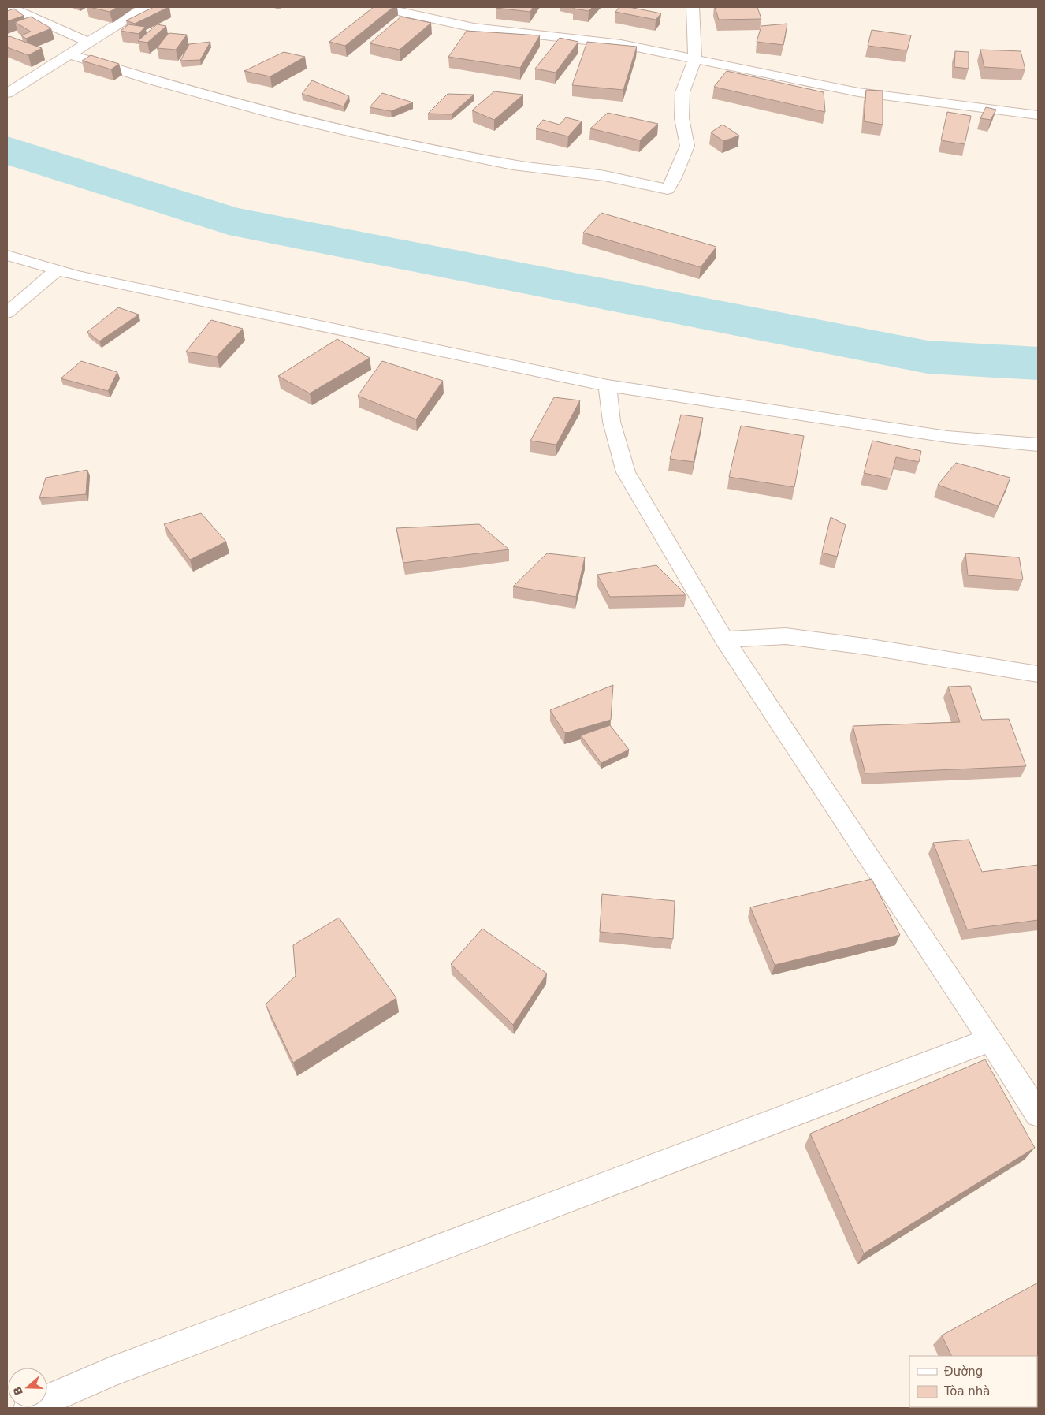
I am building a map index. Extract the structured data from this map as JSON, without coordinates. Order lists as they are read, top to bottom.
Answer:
{
  "legend": ["Đường", "Tòa nhà"],
  "north": "left"
}
